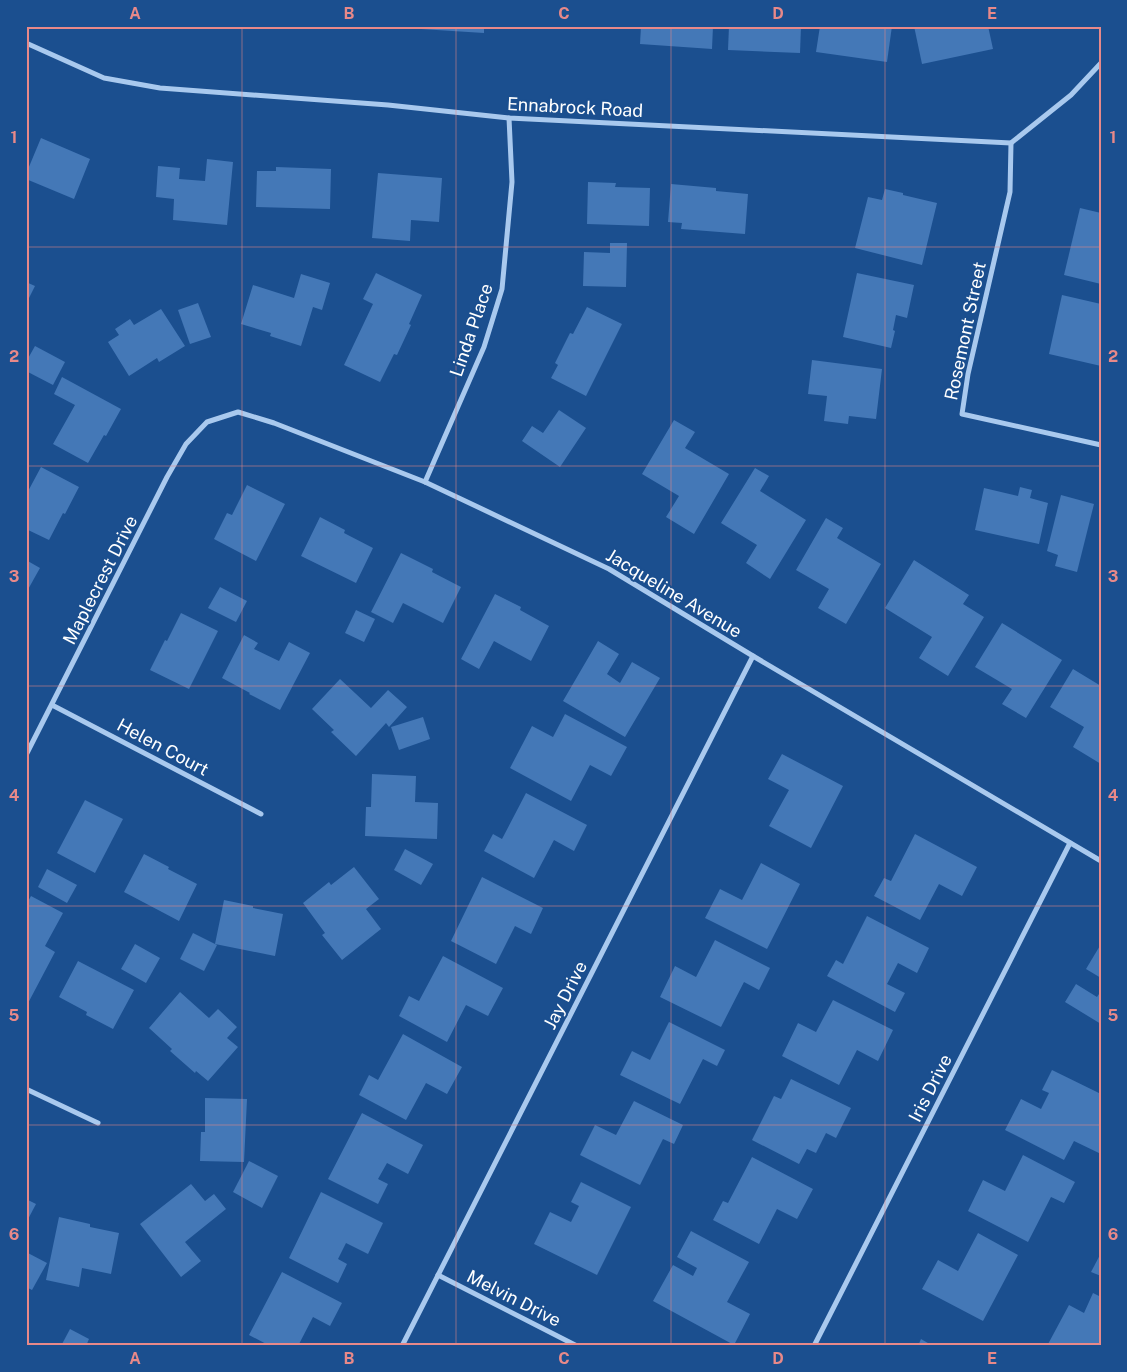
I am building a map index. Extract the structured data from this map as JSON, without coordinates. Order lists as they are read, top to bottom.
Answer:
{
  "streets": {
    "street": [
      "Ennabrock Road",
      "Linda Place",
      "Rosemont Street",
      "Maplecrest Drive",
      "Jacqueline Avenue",
      "Helen Court",
      "Jay Drive",
      "Iris Drive",
      "Melvin Drive"
    ]
  },
  "crossings": [
    ["Ennabrock Road", "Linda Place"],
    ["Ennabrock Road", "Rosemont Street"],
    ["Linda Place", "Jacqueline Avenue"],
    ["Maplecrest Drive", "Jacqueline Avenue"],
    ["Maplecrest Drive", "Helen Court"],
    ["Jacqueline Avenue", "Jay Drive"],
    ["Jacqueline Avenue", "Iris Drive"],
    ["Jay Drive", "Melvin Drive"]
  ],
  "grid": {
    "columns": [
      "A",
      "B",
      "C",
      "D",
      "E"
    ],
    "rows": [
      "1",
      "2",
      "3",
      "4",
      "5",
      "6"
    ]
  }
}
